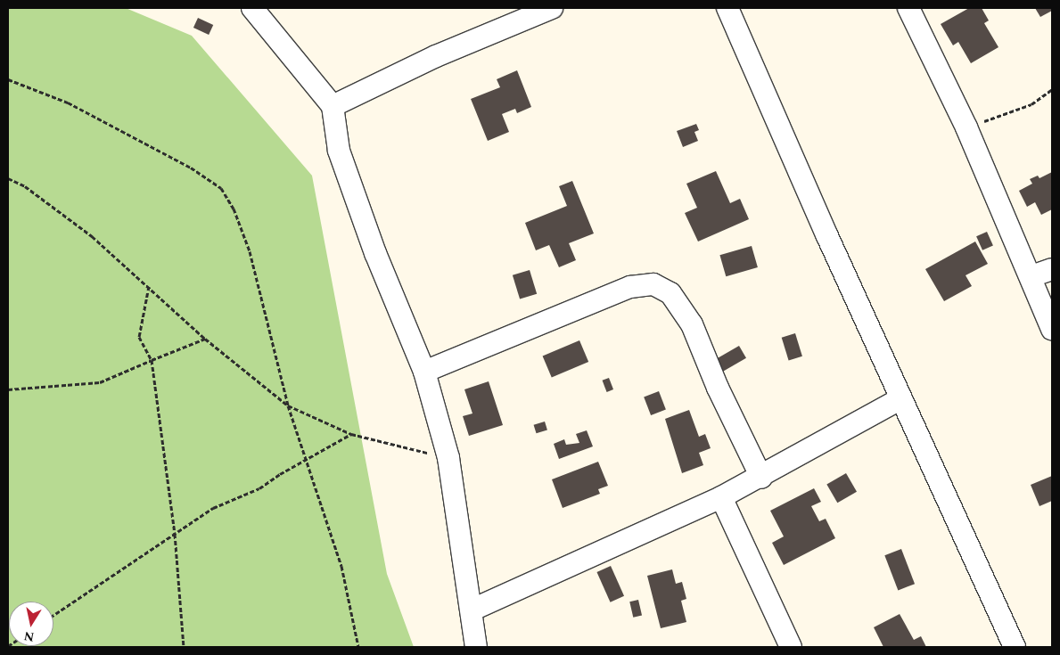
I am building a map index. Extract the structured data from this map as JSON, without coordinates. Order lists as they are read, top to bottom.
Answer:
{
  "north": "bottom"
}
